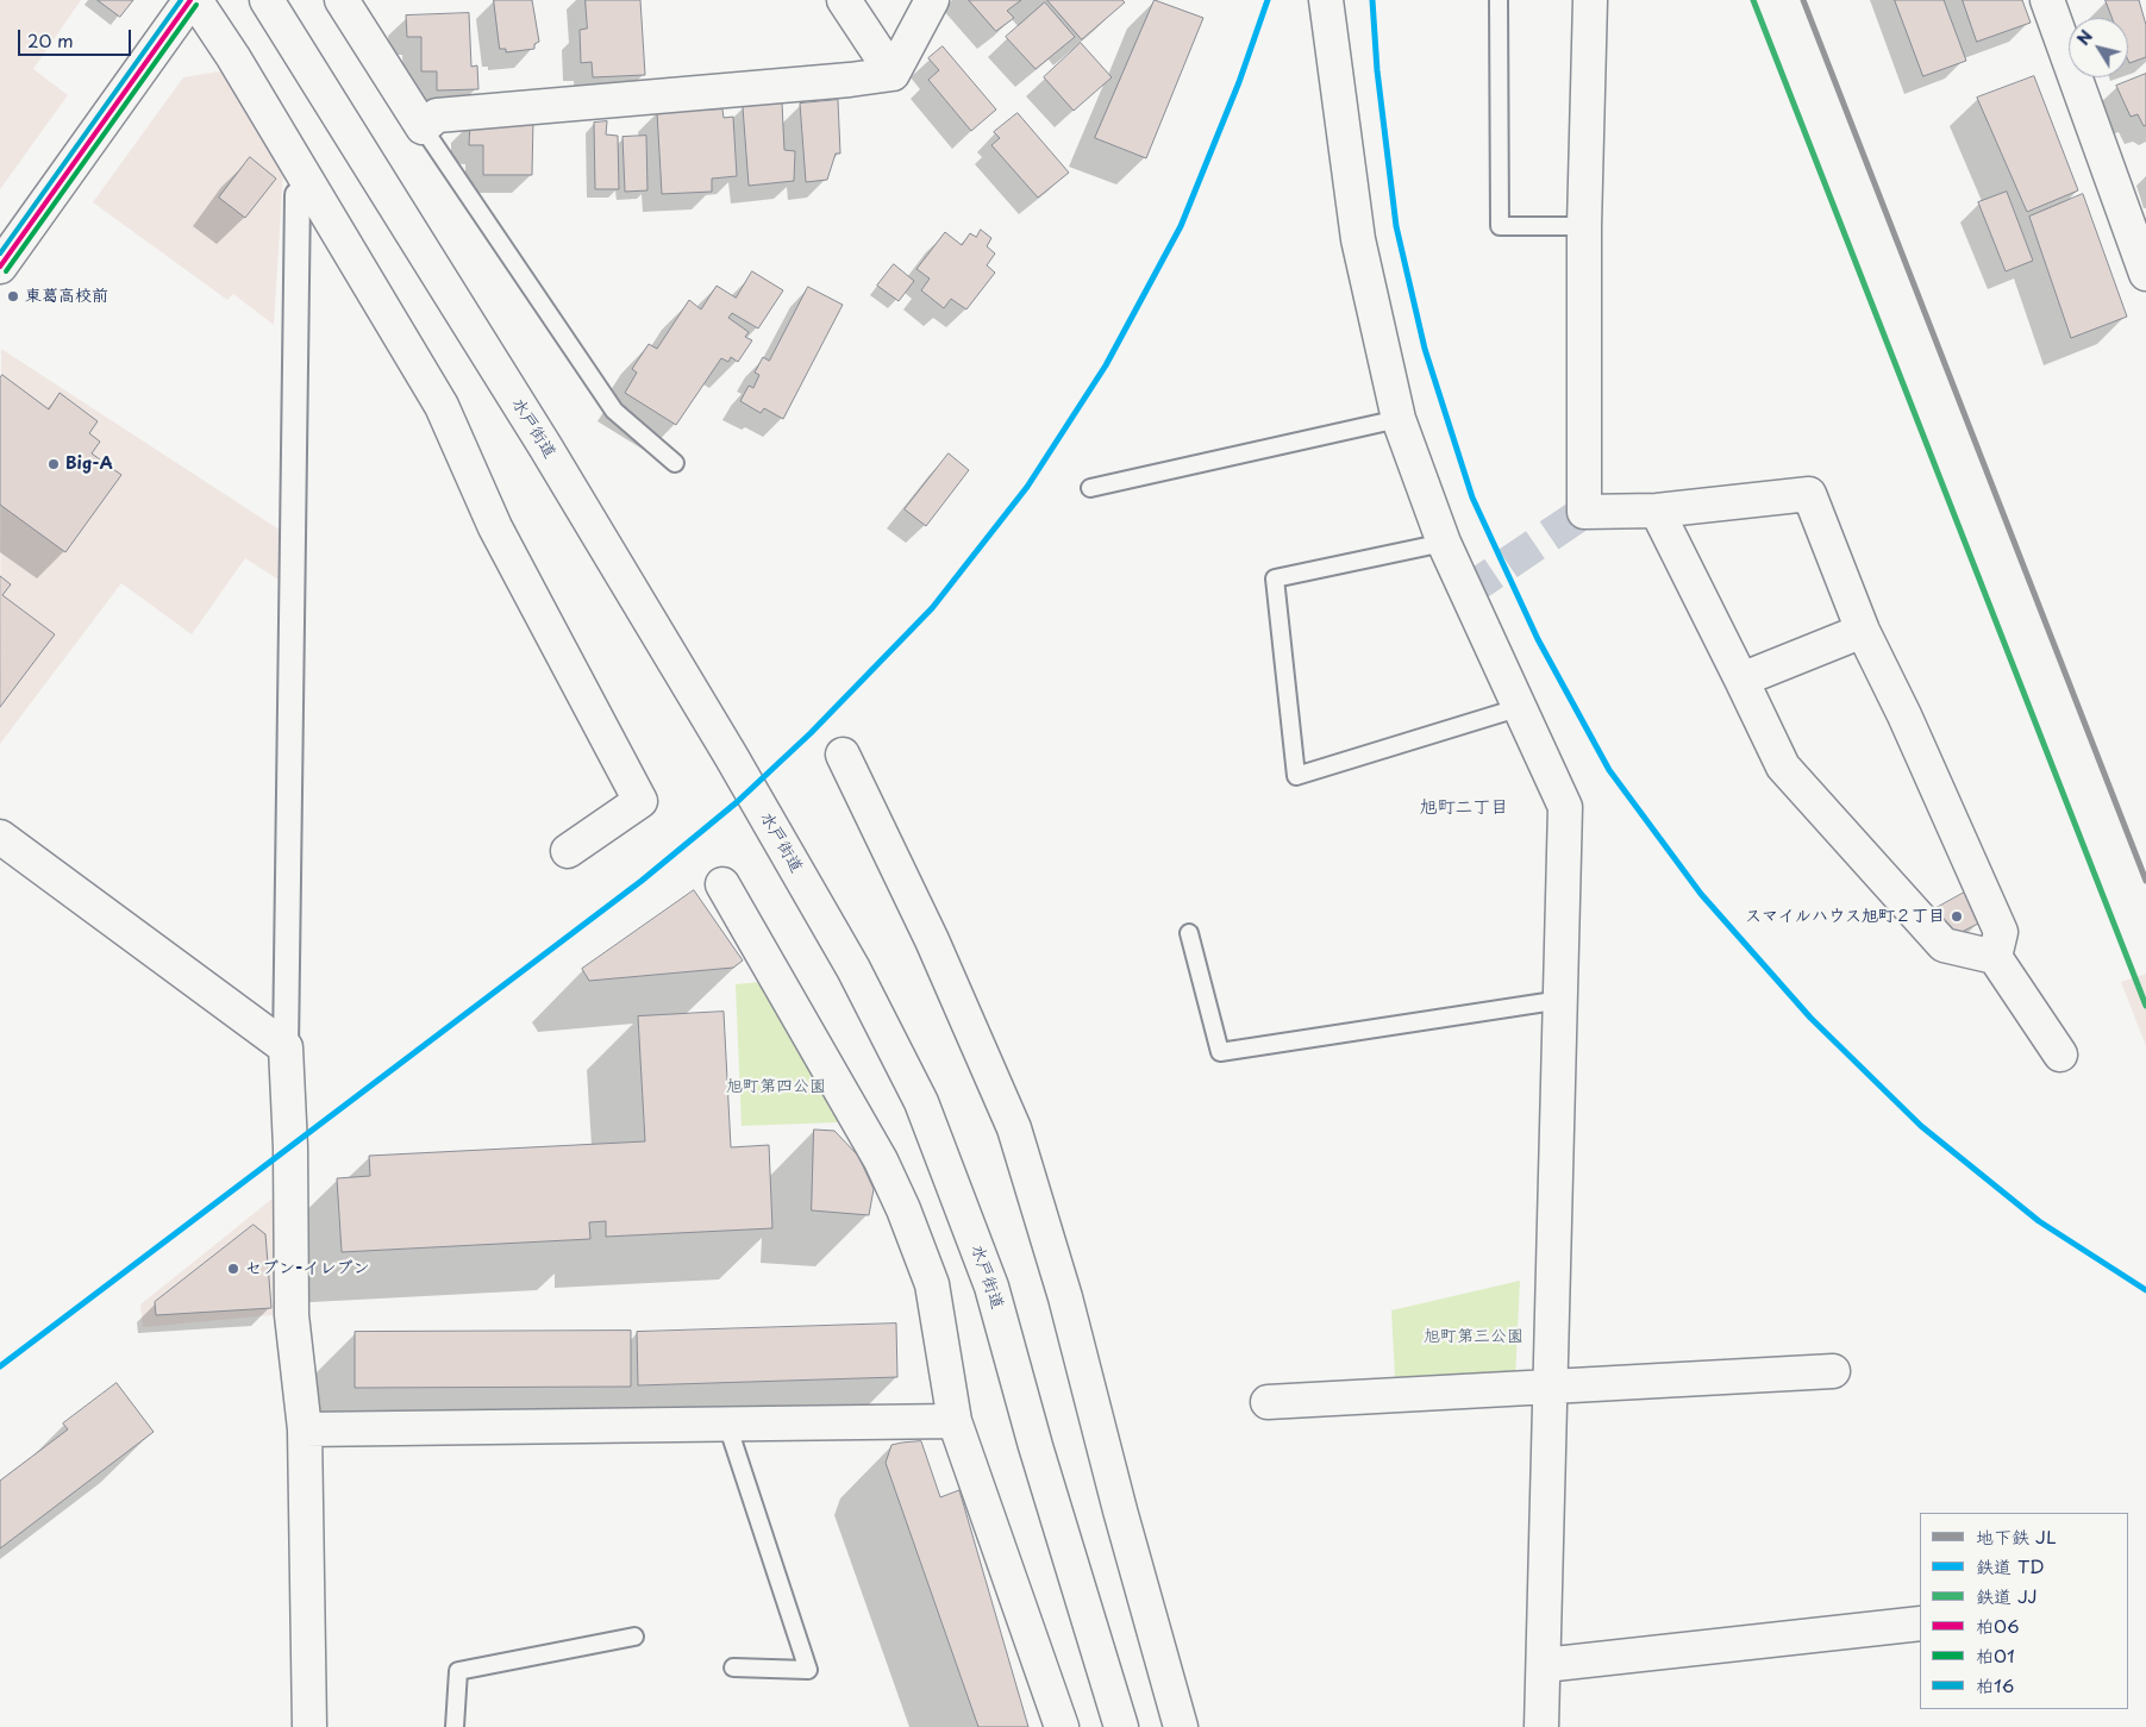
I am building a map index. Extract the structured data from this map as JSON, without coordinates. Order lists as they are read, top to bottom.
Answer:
{
  "streets": {
    "main road": ["水戸街道"]
  },
  "districts": ["旭町二丁目"],
  "parks": ["旭町第四公園", "旭町第三公園"],
  "places": [
    "東葛高校前",
    "Big-A",
    "スマイルハウス旭町２丁目",
    "セブン-イレブン"
  ],
  "lines": [
    "metro line JL",
    "rail line TD",
    "rail line JJ",
    "transit line 柏06",
    "transit line 柏16",
    "transit line 柏01"
  ],
  "legend": [
    "地下鉄 JL",
    "鉄道 TD",
    "鉄道 JJ",
    "柏06",
    "柏01",
    "柏16"
  ],
  "scale_bar": "20 m",
  "north": "top left"
}
